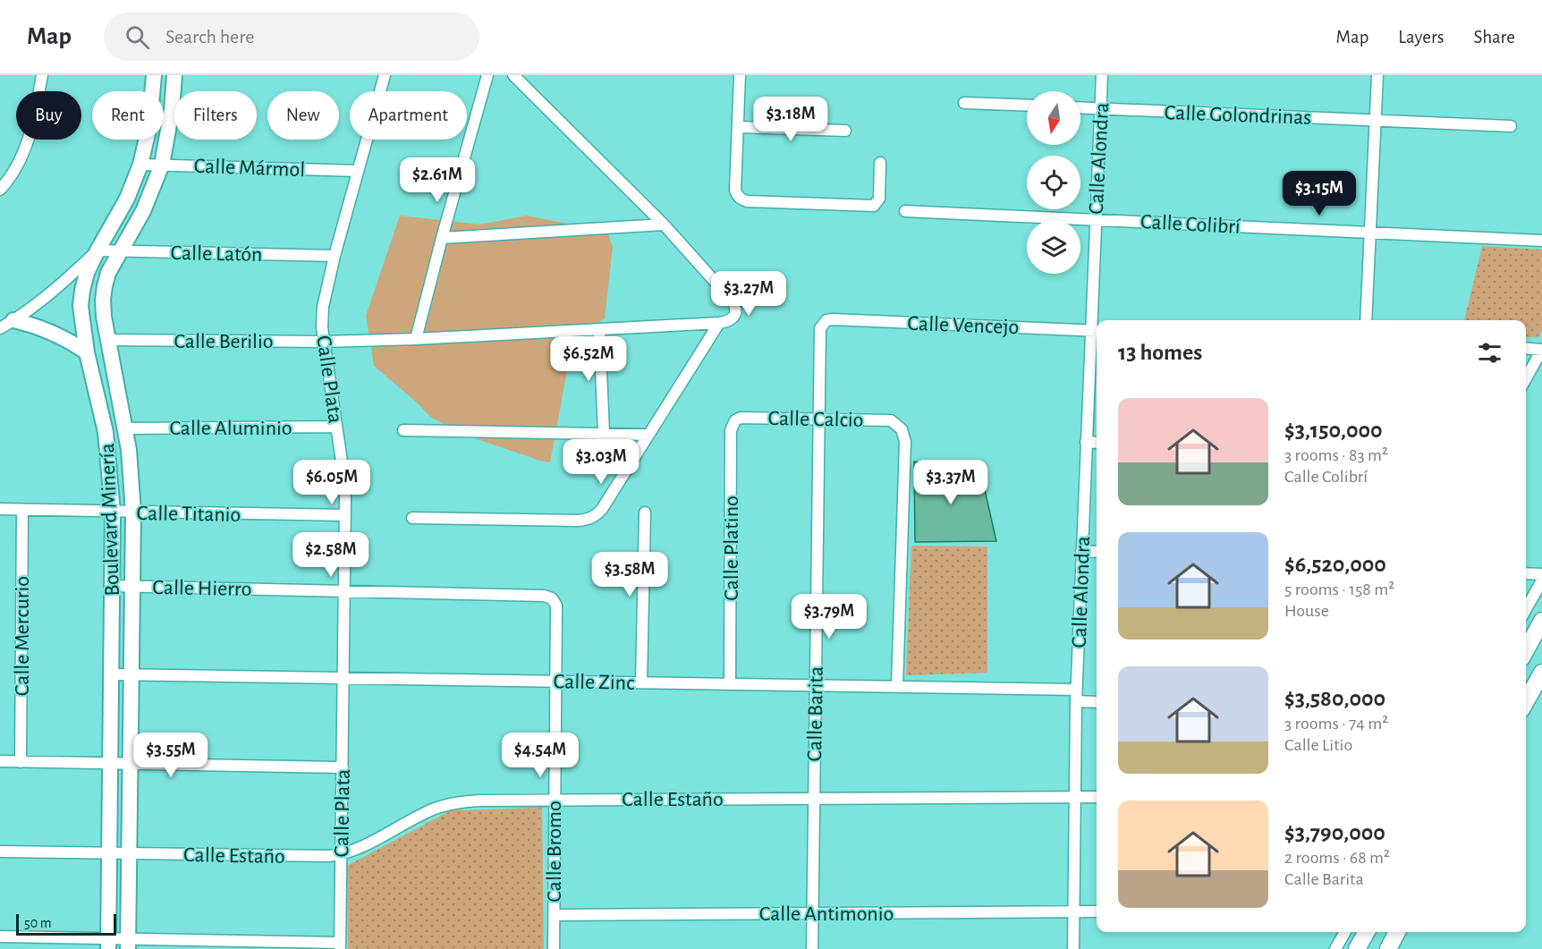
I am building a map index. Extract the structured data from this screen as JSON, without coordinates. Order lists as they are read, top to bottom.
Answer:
{
  "streets": {
    "street": [
      "Calle Golondrinas",
      "Calle Alondra",
      "Calle Mármol",
      "Calle Colibrí",
      "Calle Latón",
      "Calle Vencejo",
      "Calle Berilio",
      "Calle Plata",
      "Calle Calcio",
      "Calle Aluminio",
      "Calle Titanio",
      "Boulevard Minería",
      "Calle Platino",
      "Calle Hierro",
      "Calle Mercurio",
      "Calle Zinc",
      "Calle Barita",
      "Calle Estaño",
      "Calle Bromo",
      "Calle Antimonio"
    ]
  },
  "crossings": [
    ["Calle Golondrinas", "Calle Alondra"],
    ["Calle Alondra", "Calle Colibrí"],
    ["Calle Alondra", "Calle Vencejo"],
    ["Calle Alondra", "Calle Zinc"],
    ["Calle Alondra", "Calle Estaño"],
    ["Calle Alondra", "Calle Antimonio"],
    ["Calle Mármol", "Calle Plata"],
    ["Calle Mármol", "Boulevard Minería"],
    ["Calle Latón", "Calle Plata"],
    ["Calle Latón", "Boulevard Minería"],
    ["Calle Vencejo", "Calle Barita"],
    ["Calle Berilio", "Calle Plata"],
    ["Calle Berilio", "Boulevard Minería"],
    ["Calle Plata", "Calle Aluminio"],
    ["Calle Plata", "Calle Titanio"],
    ["Calle Plata", "Calle Hierro"],
    ["Calle Plata", "Calle Zinc"],
    ["Calle Plata", "Calle Estaño"],
    ["Calle Calcio", "Calle Platino"],
    ["Calle Calcio", "Calle Zinc"],
    ["Calle Calcio", "Calle Barita"],
    ["Calle Aluminio", "Boulevard Minería"],
    ["Calle Titanio", "Boulevard Minería"],
    ["Calle Titanio", "Calle Mercurio"],
    ["Boulevard Minería", "Calle Hierro"],
    ["Boulevard Minería", "Calle Zinc"],
    ["Boulevard Minería", "Calle Estaño"],
    ["Calle Platino", "Calle Zinc"],
    ["Calle Hierro", "Calle Bromo"],
    ["Calle Zinc", "Calle Barita"],
    ["Calle Zinc", "Calle Bromo"],
    ["Calle Barita", "Calle Estaño"],
    ["Calle Barita", "Calle Antimonio"],
    ["Calle Estaño", "Calle Bromo"],
    ["Calle Bromo", "Calle Antimonio"]
  ],
  "scale_bar": "50 m",
  "north": "bottom",
  "page": {
    "header": "Map",
    "search": "Search here",
    "nav": ["Map", "Layers", "Share"],
    "chip": [
      "Buy",
      "Rent",
      "Filters",
      "New",
      "Apartment"
    ],
    "price": [
      "$3.18M",
      "$2.61M",
      "$3.15M",
      "$3.27M",
      "$6.52M",
      "$3.03M",
      "$6.05M",
      "$3.37M",
      "$2.58M",
      "$3.58M",
      "$3.79M",
      "$3.55M",
      "$4.54M"
    ],
    "heading": "13 homes",
    "list": [
      {
        "name": "$3,150,000",
        "note": "3 rooms · 83 m² · Calle Colibrí"
      },
      {
        "name": "$6,520,000",
        "note": "5 rooms · 158 m² · House"
      },
      {
        "name": "$3,580,000",
        "note": "3 rooms · 74 m² · Calle Litio"
      },
      {
        "name": "$3,790,000",
        "note": "2 rooms · 68 m² · Calle Barita"
      }
    ],
    "scale": "50 m"
  }
}
